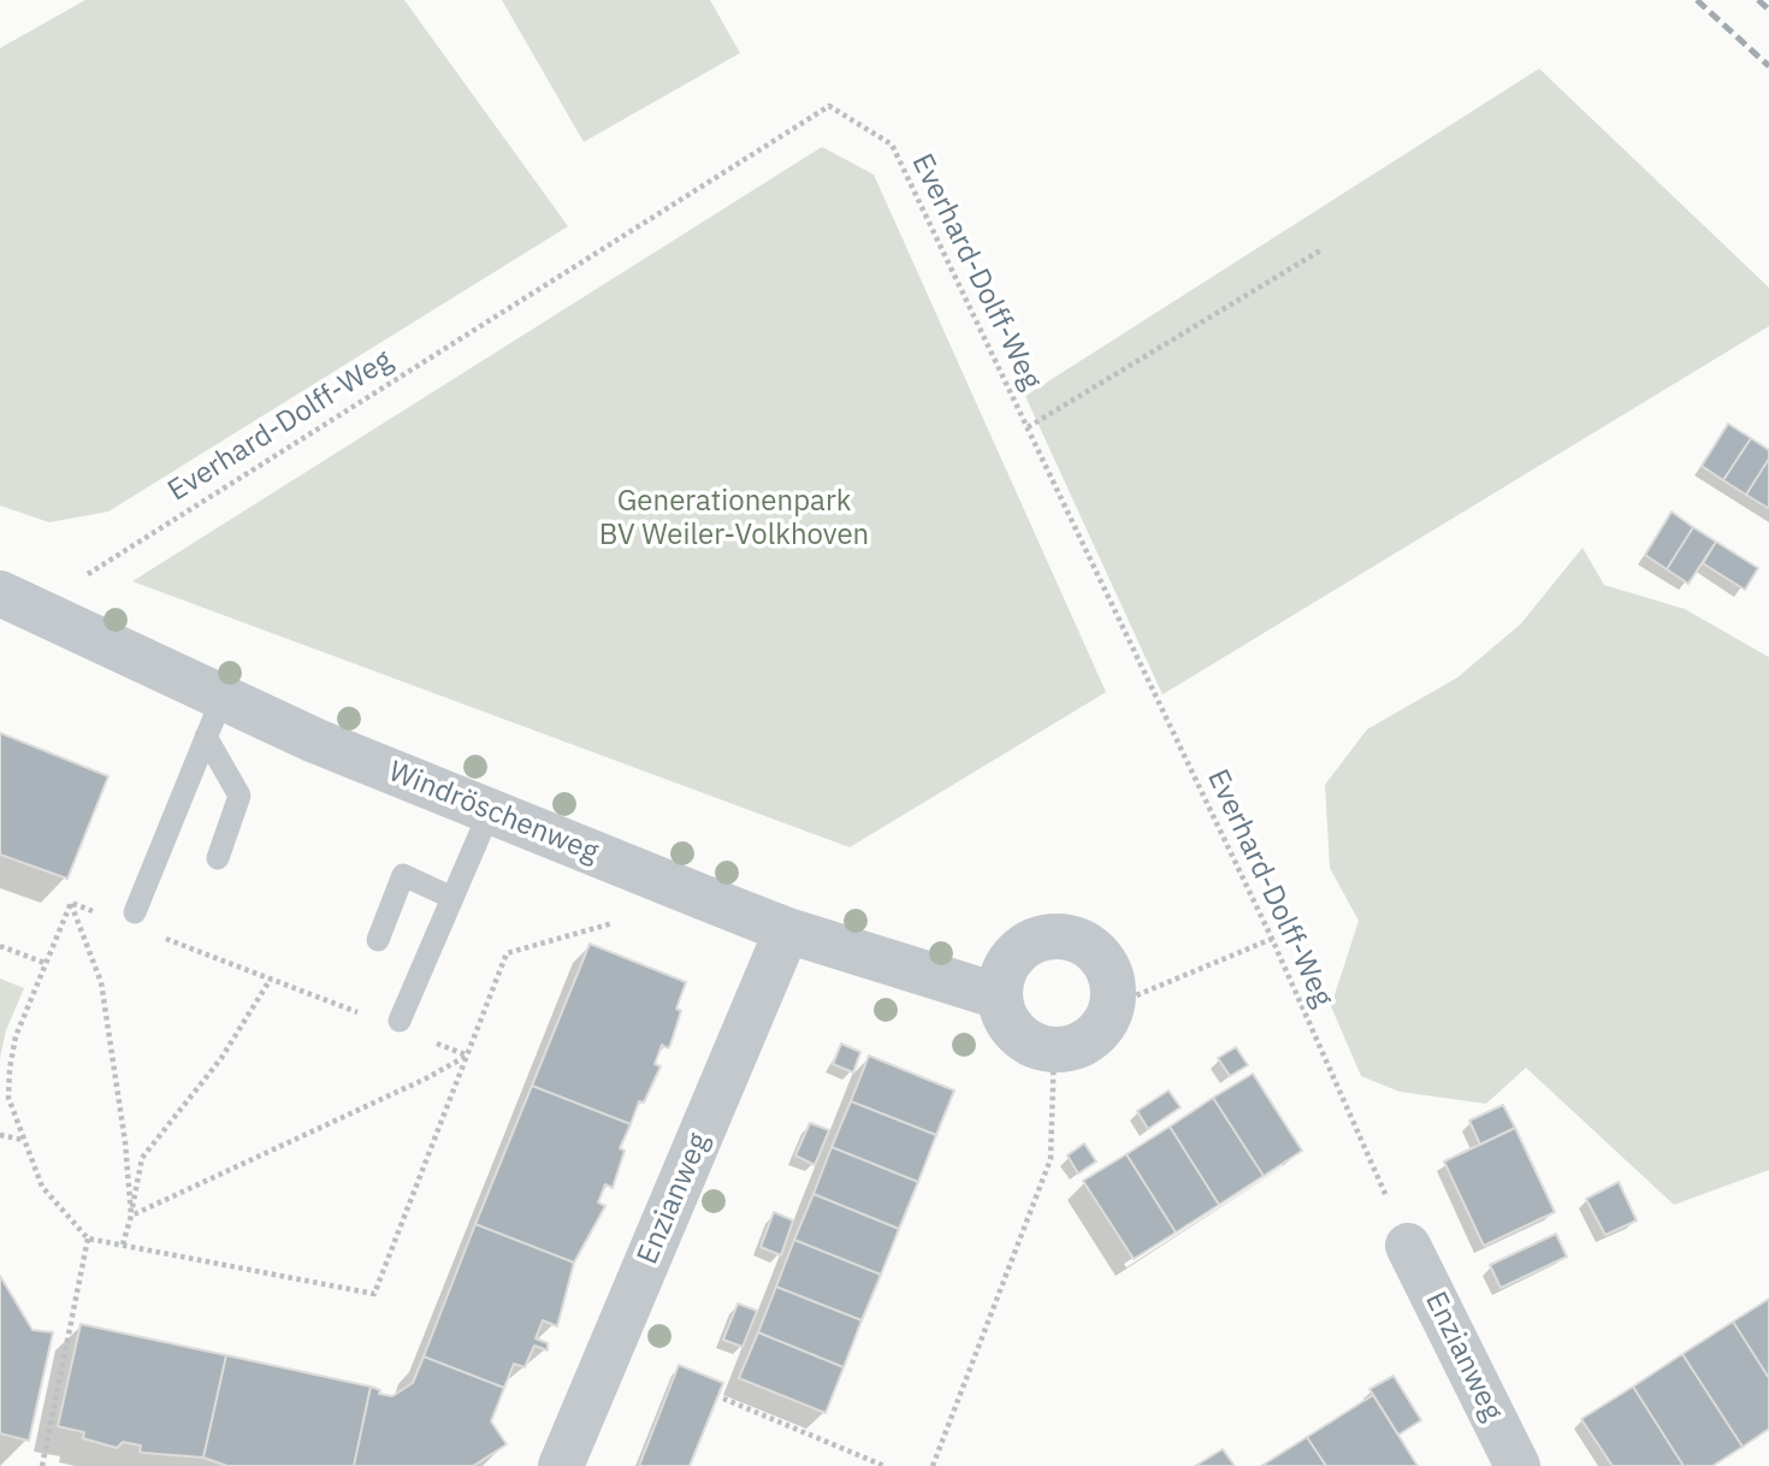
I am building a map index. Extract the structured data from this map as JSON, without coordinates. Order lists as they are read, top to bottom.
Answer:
{
  "streets": {
    "street": ["Windröschenweg", "Enzianweg"],
    "path": ["Everhard-Dolff-Weg"]
  },
  "crossings": [
    ["Everhard-Dolff-Weg", "Windröschenweg"],
    ["Everhard-Dolff-Weg", "Enzianweg"],
    ["Windröschenweg", "Enzianweg"]
  ],
  "parks": ["Generationenpark BV Weiler-Volkhoven"]
}
